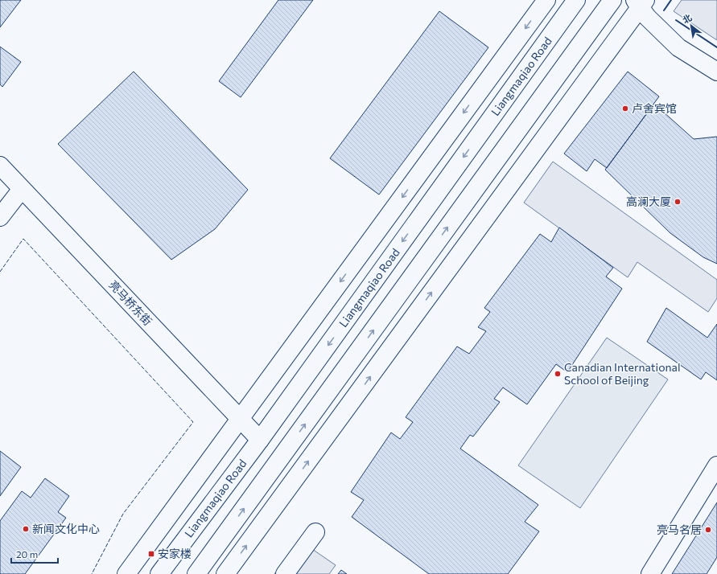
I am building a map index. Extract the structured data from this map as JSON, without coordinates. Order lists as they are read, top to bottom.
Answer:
{
  "streets": {
    "street": ["Liangmaqiao Road", "亮马桥东街"]
  },
  "crossings": [
    ["Liangmaqiao Road", "亮马桥东街"]
  ],
  "places": {
    "other": [
      "卢舍宾馆",
      "高澜大厦",
      "Canadian International School of Beijing",
      "新闻文化中心",
      "亮马名居"
    ],
    "transit": ["安家楼"]
  },
  "scale_bar": "20 m",
  "north": "top left"
}
